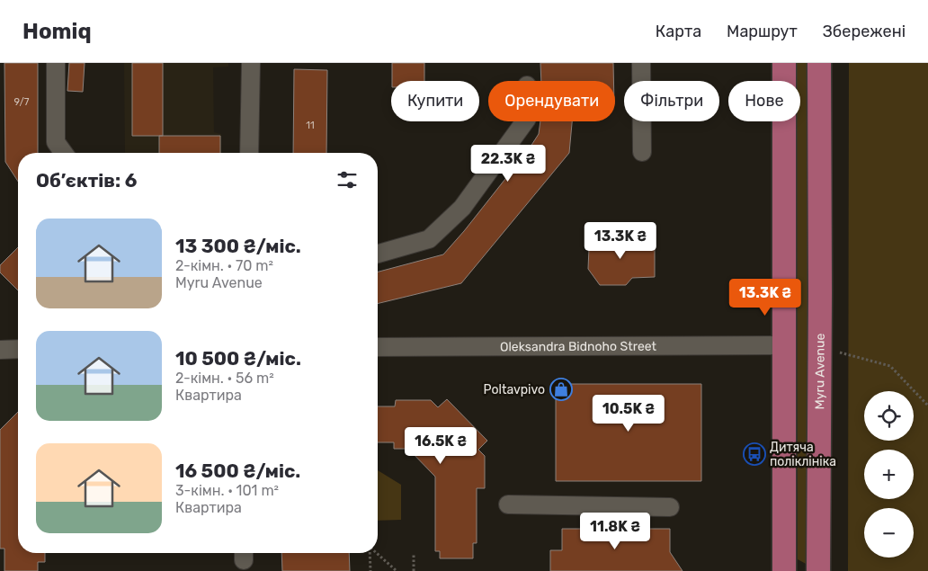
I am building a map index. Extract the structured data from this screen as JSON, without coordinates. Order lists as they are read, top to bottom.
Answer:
{
  "streets": {
    "main road": ["Myru Avenue"],
    "street": ["Oleksandra Bidnoho Street"]
  },
  "places": {
    "shop": ["Poltavpivo"],
    "bus stop": ["Дитяча поліклініка"]
  },
  "house_numbers": ["9/7", "11"],
  "page": {
    "header": "Homiq",
    "nav": ["Карта", "Маршрут", "Збережені"],
    "chip": [
      "Купити",
      "Орендувати",
      "Фільтри",
      "Нове"
    ],
    "price": [
      "22.3K ₴",
      "13.3K ₴",
      "13.3K ₴",
      "10.5K ₴",
      "16.5K ₴",
      "11.8K ₴"
    ],
    "heading": "Об’єктів: 6",
    "list": [
      {
        "name": "13 300 ₴/міс.",
        "note": "2-кімн. · 70 m² · Myru Avenue"
      },
      {
        "name": "10 500 ₴/міс.",
        "note": "2-кімн. · 56 m² · Квартира"
      },
      {
        "name": "16 500 ₴/міс.",
        "note": "3-кімн. · 101 m² · Квартира"
      }
    ],
    "map_buttons": ["+", "−"]
  }
}
